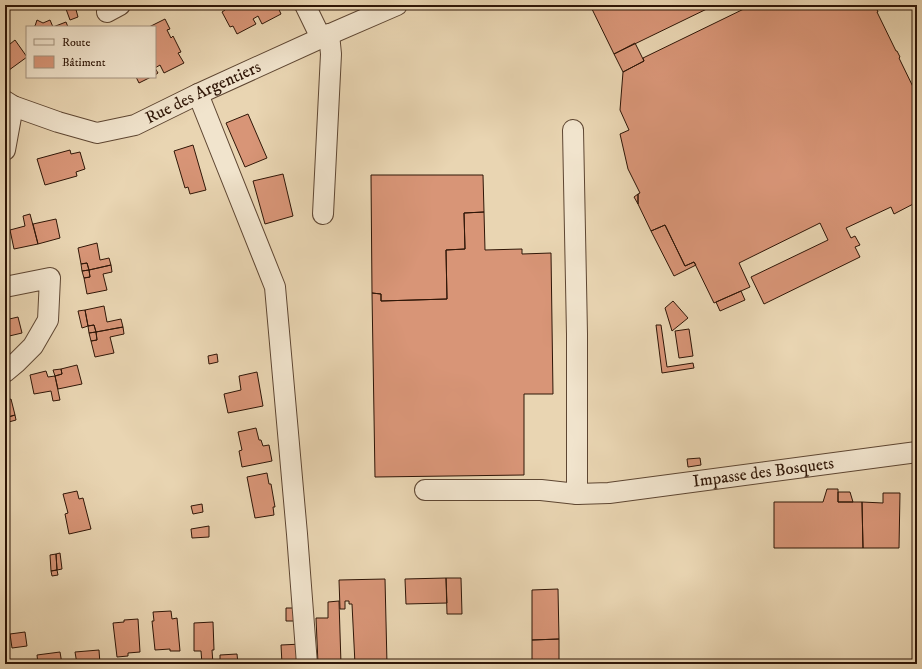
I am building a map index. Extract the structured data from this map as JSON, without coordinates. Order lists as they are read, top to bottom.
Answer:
{
  "streets": {
    "street": ["Rue des Argentiers", "Impasse des Bosquets"]
  },
  "legend": ["Route", "Bâtiment"]
}
